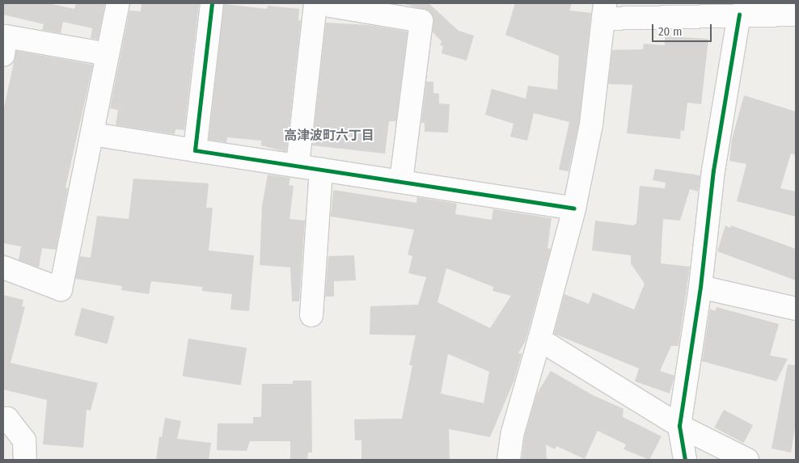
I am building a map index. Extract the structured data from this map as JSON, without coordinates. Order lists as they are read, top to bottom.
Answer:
{
  "districts": ["高津波町六丁目"],
  "scale_bar": "20 m"
}
